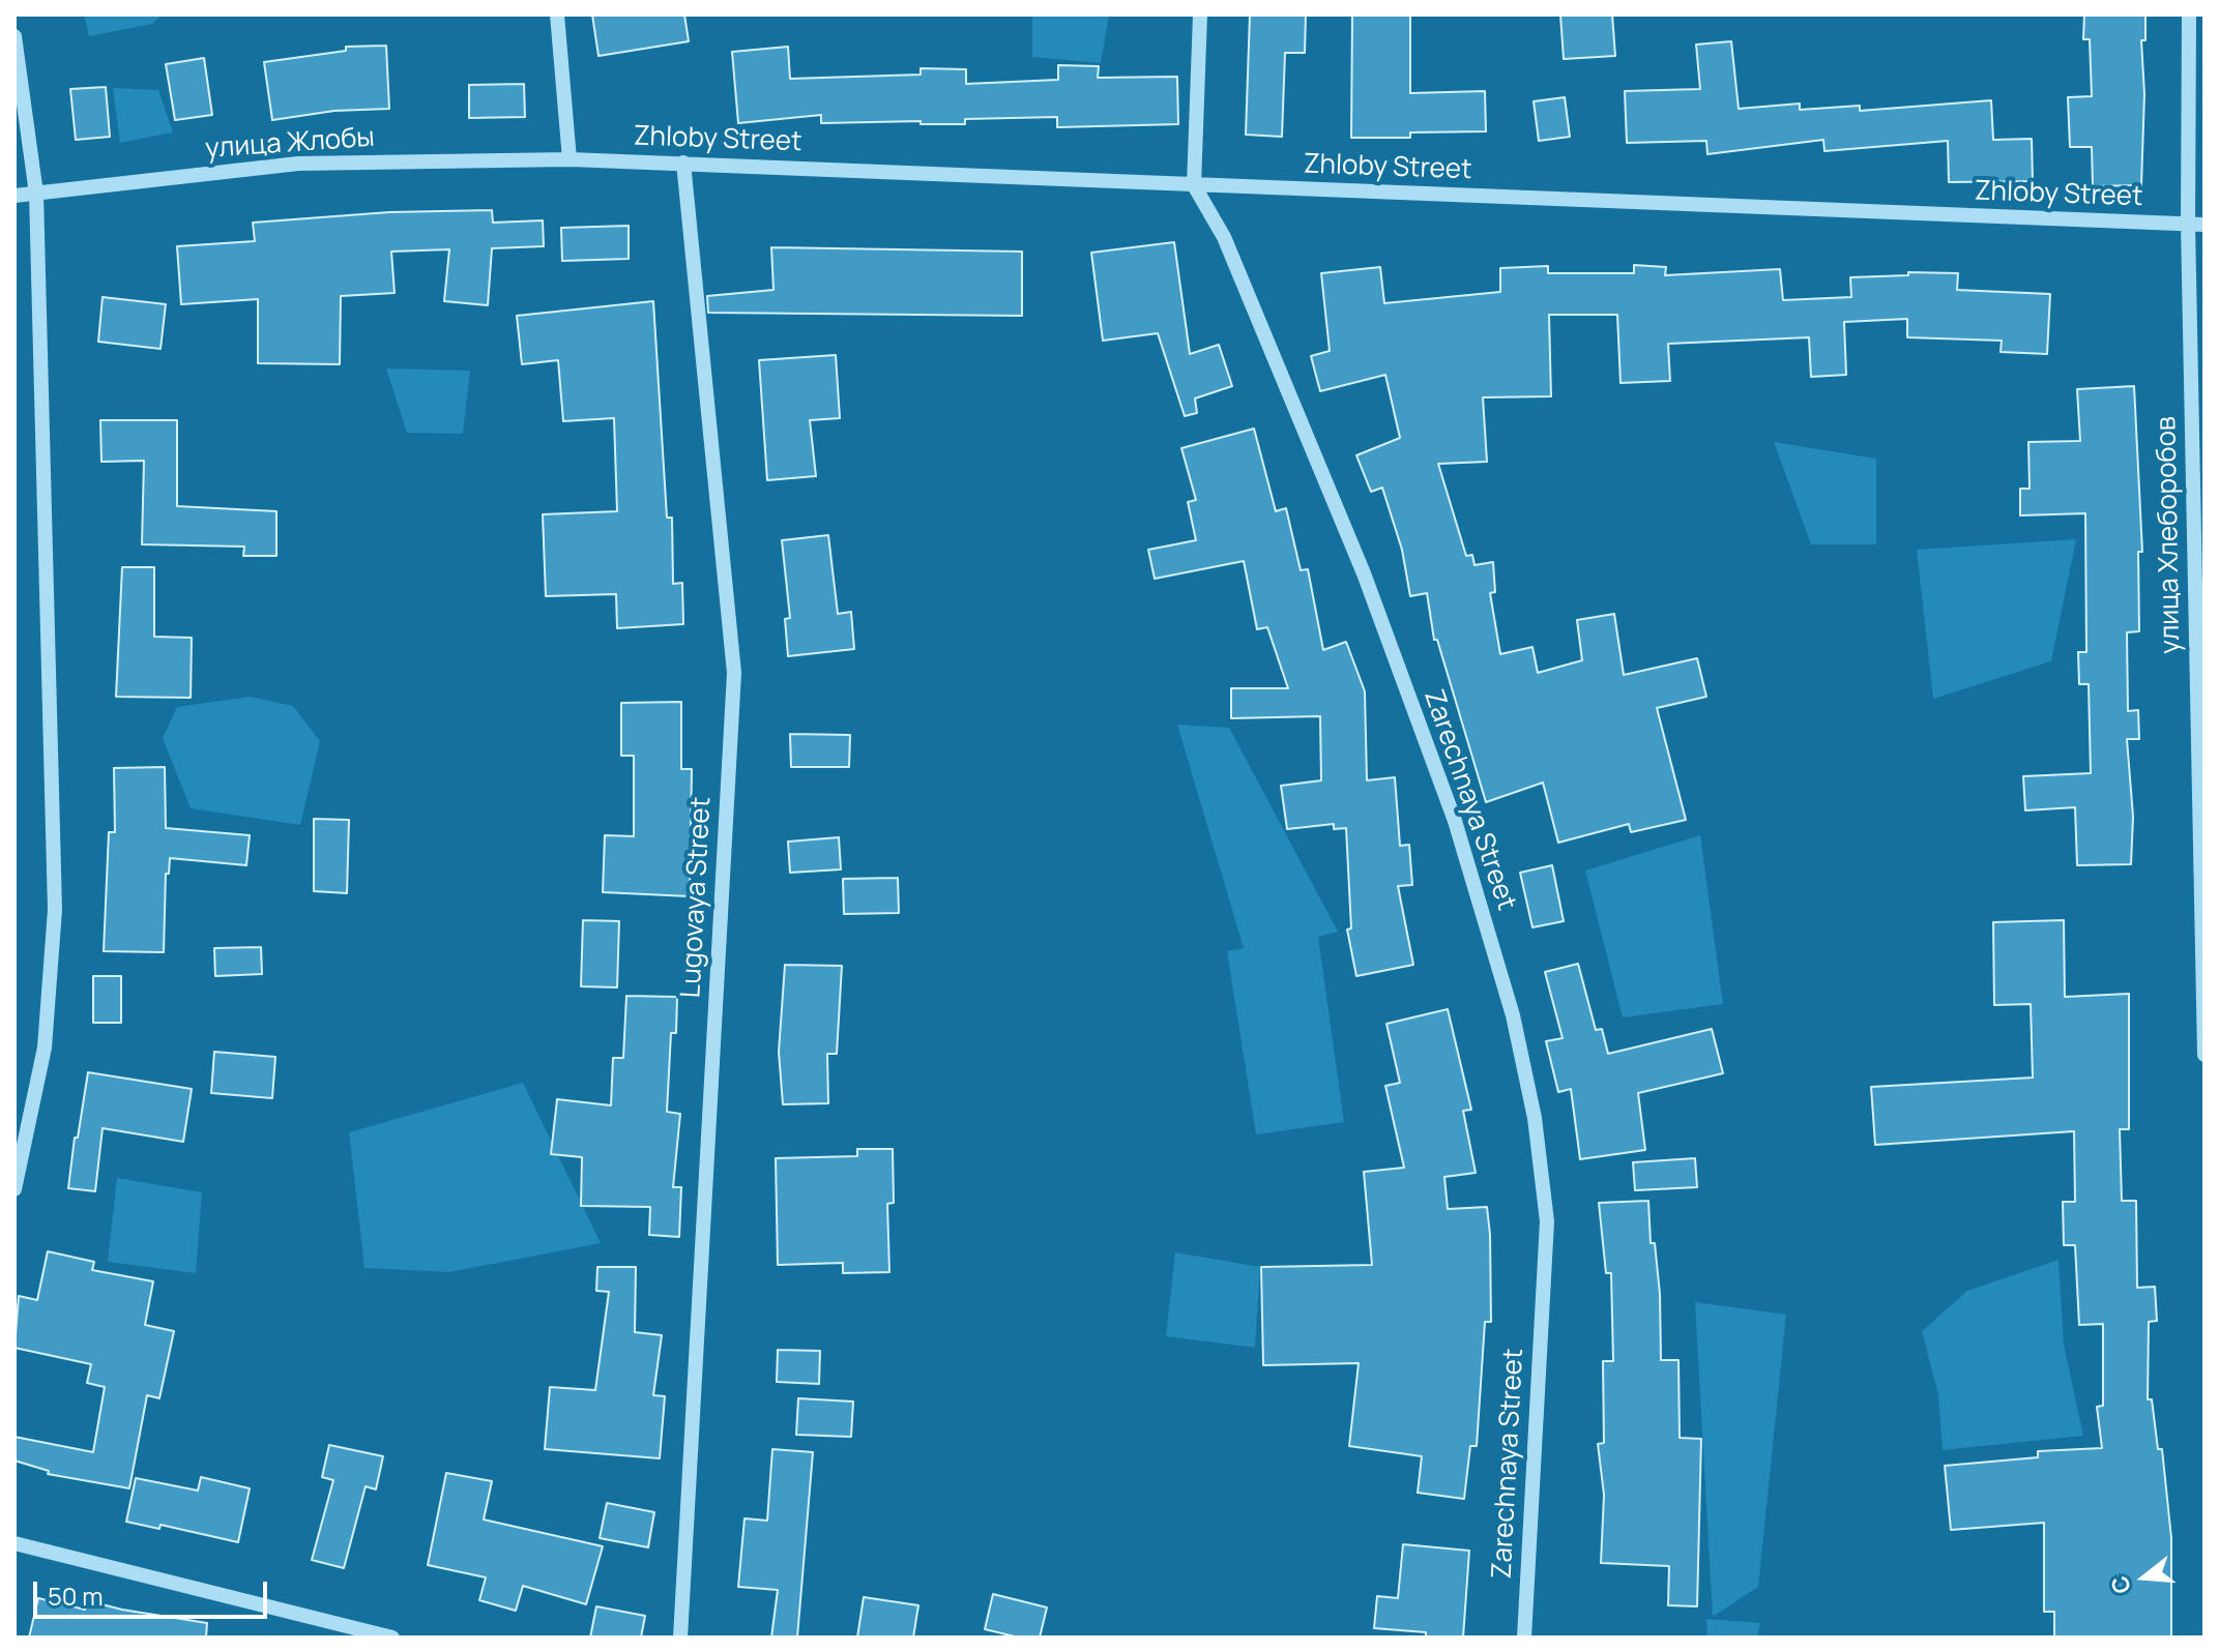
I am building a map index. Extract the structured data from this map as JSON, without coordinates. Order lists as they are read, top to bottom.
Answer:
{
  "streets": {
    "street": [
      "Zhloby Street",
      "улица Жлобы",
      "улица Хлеборобов",
      "Zarechnaya Street",
      "Lugovaya Street"
    ]
  },
  "crossings": [
    ["Zhloby Street", "улица Жлобы"],
    ["Zhloby Street", "улица Хлеборобов"],
    ["Zhloby Street", "Zarechnaya Street"],
    ["Zhloby Street", "Lugovaya Street"]
  ],
  "scale_bar": "50 m",
  "north": "left"
}
